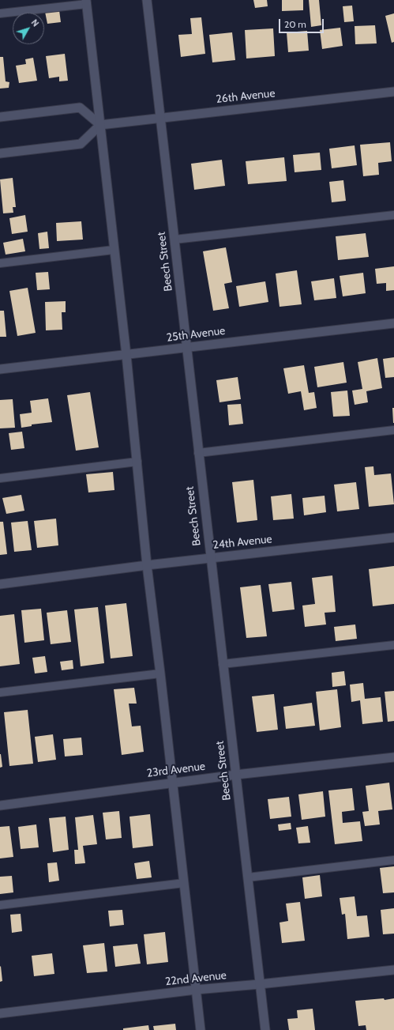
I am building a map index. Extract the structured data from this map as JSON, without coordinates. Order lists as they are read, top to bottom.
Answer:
{
  "streets": {
    "street": [
      "26th Avenue",
      "Beech Street",
      "25th Avenue",
      "24th Avenue",
      "23rd Avenue",
      "22nd Avenue"
    ]
  },
  "crossings": [
    ["26th Avenue", "Beech Street"],
    ["Beech Street", "25th Avenue"],
    ["Beech Street", "24th Avenue"],
    ["Beech Street", "23rd Avenue"],
    ["Beech Street", "22nd Avenue"]
  ],
  "scale_bar": "20 m",
  "north": "top right"
}
